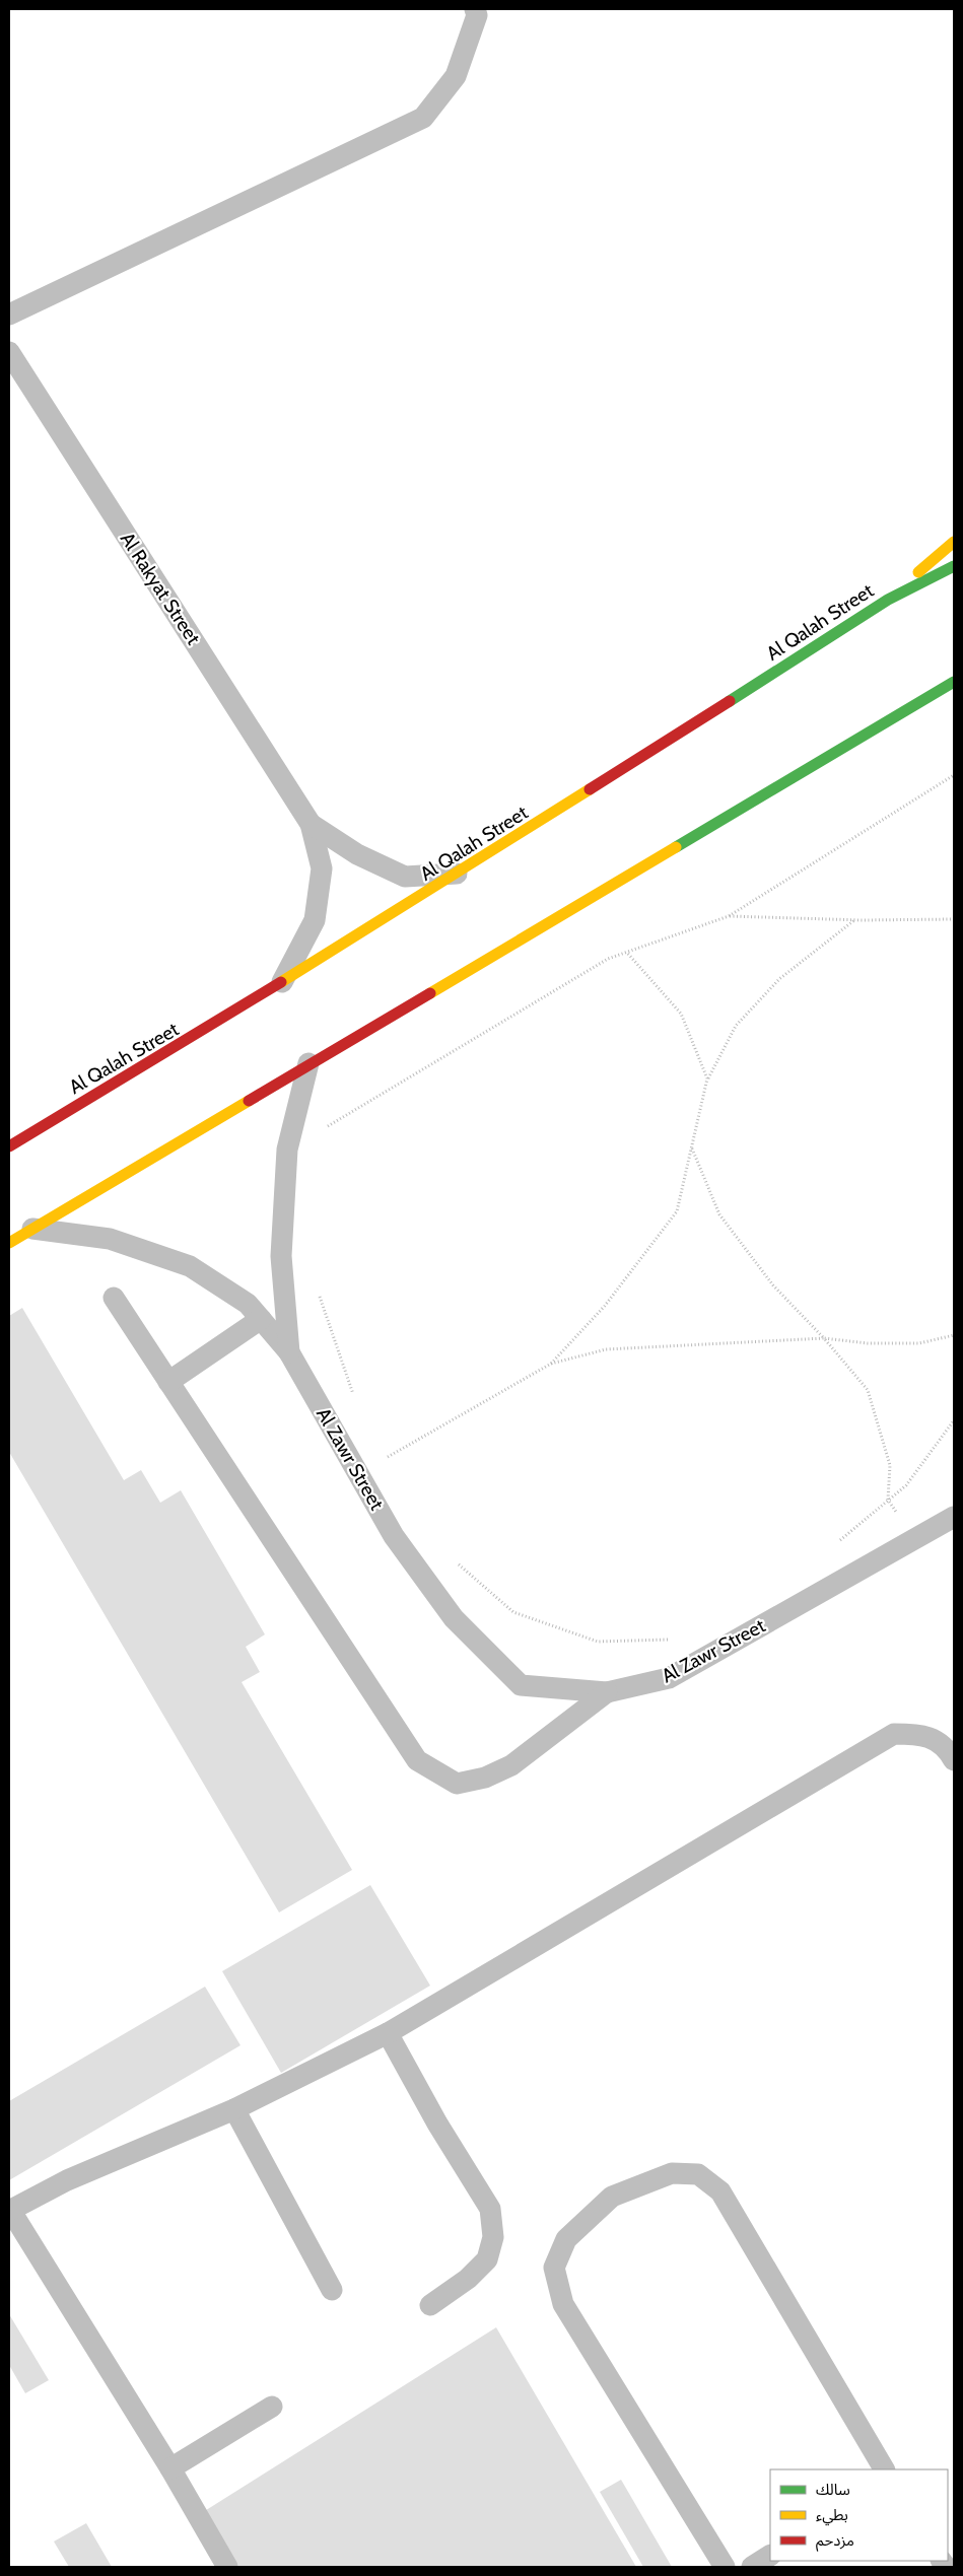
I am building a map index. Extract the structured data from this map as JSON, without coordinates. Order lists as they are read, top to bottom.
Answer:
{
  "streets": {
    "main road": ["Al Qalah Street"],
    "lane": ["Al Rakyat Street", "Al Zawr Street"]
  },
  "crossings": [
    ["Al Rakyat Street", "Al Qalah Street"]
  ],
  "legend": ["سالك", "بطيء", "مزدحم"]
}
